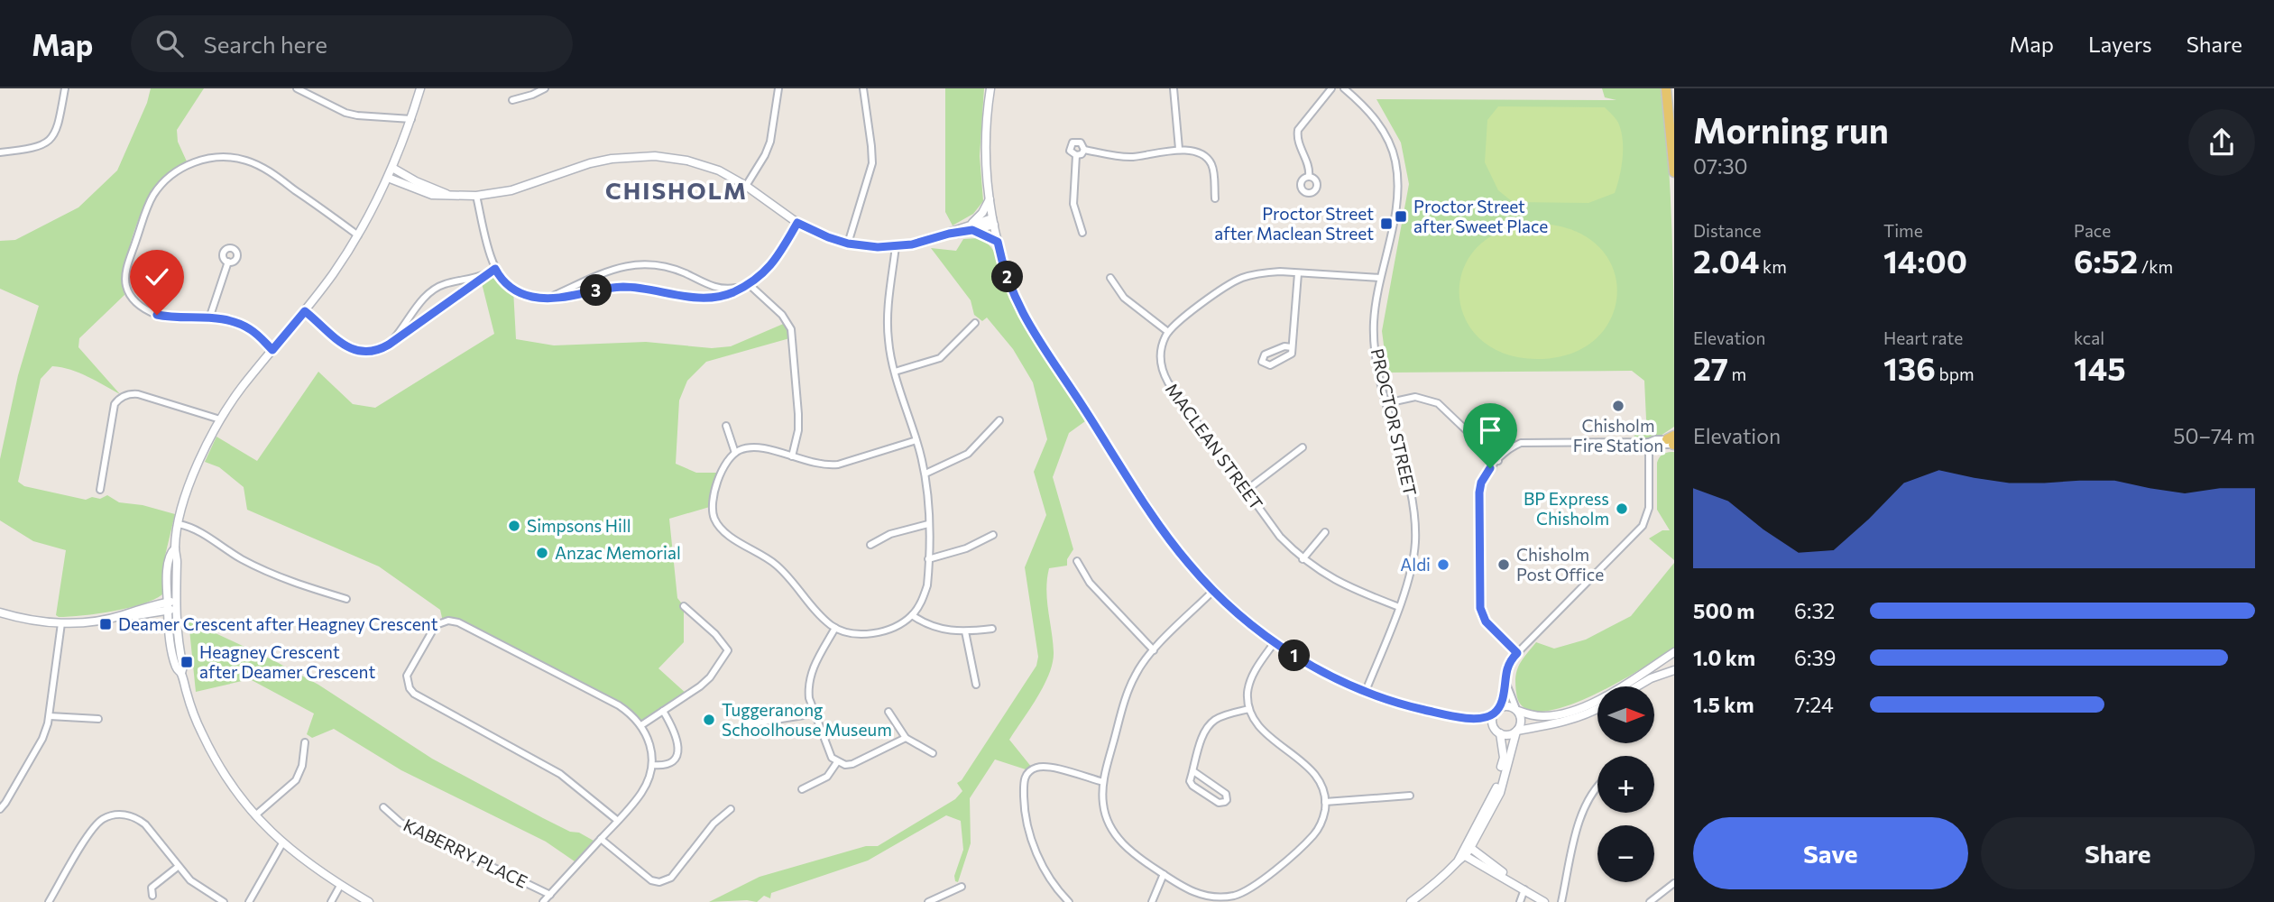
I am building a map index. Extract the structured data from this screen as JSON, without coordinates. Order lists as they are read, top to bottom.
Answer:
{
  "streets": {
    "street": ["PROCTOR STREET", "MACLEAN STREET", "KABERRY PLACE"]
  },
  "crossings": [
    ["PROCTOR STREET", "MACLEAN STREET"]
  ],
  "districts": ["CHISHOLM"],
  "places": {
    "transit": [
      "Proctor Street after Sweet Place",
      "Proctor Street after Maclean Street",
      "Deamer Crescent after Heagney Crescent",
      "Heagney Crescent after Deamer Crescent"
    ],
    "other": [
      "Chisholm Fire Station",
      "BP Express Chisholm",
      "Simpsons Hill",
      "Anzac Memorial",
      "Aldi",
      "Chisholm Post Office",
      "Tuggeranong Schoolhouse Museum"
    ]
  },
  "north": "right",
  "page": {
    "header": "Map",
    "search": "Search here",
    "nav": ["Map", "Layers", "Share"],
    "heading": ["Morning run", "07:30"],
    "stats": [
      ["Distance", "2.04 km"],
      ["Time", "14:00"],
      ["Pace", "6:52 /km"],
      ["Elevation", "27 m"],
      ["Heart rate", "136 bpm"],
      ["kcal", "145"]
    ],
    "pins": ["2", "3", "1"],
    "chart": ["Elevation", "50–74 m"],
    "list": [
      {
        "name": "500 m",
        "note": "6:32"
      },
      {
        "name": "1.0 km",
        "note": "6:39"
      },
      {
        "name": "1.5 km",
        "note": "7:24"
      }
    ],
    "map_buttons": ["+", "−"],
    "buttons": ["Save", "Share"]
  }
}
